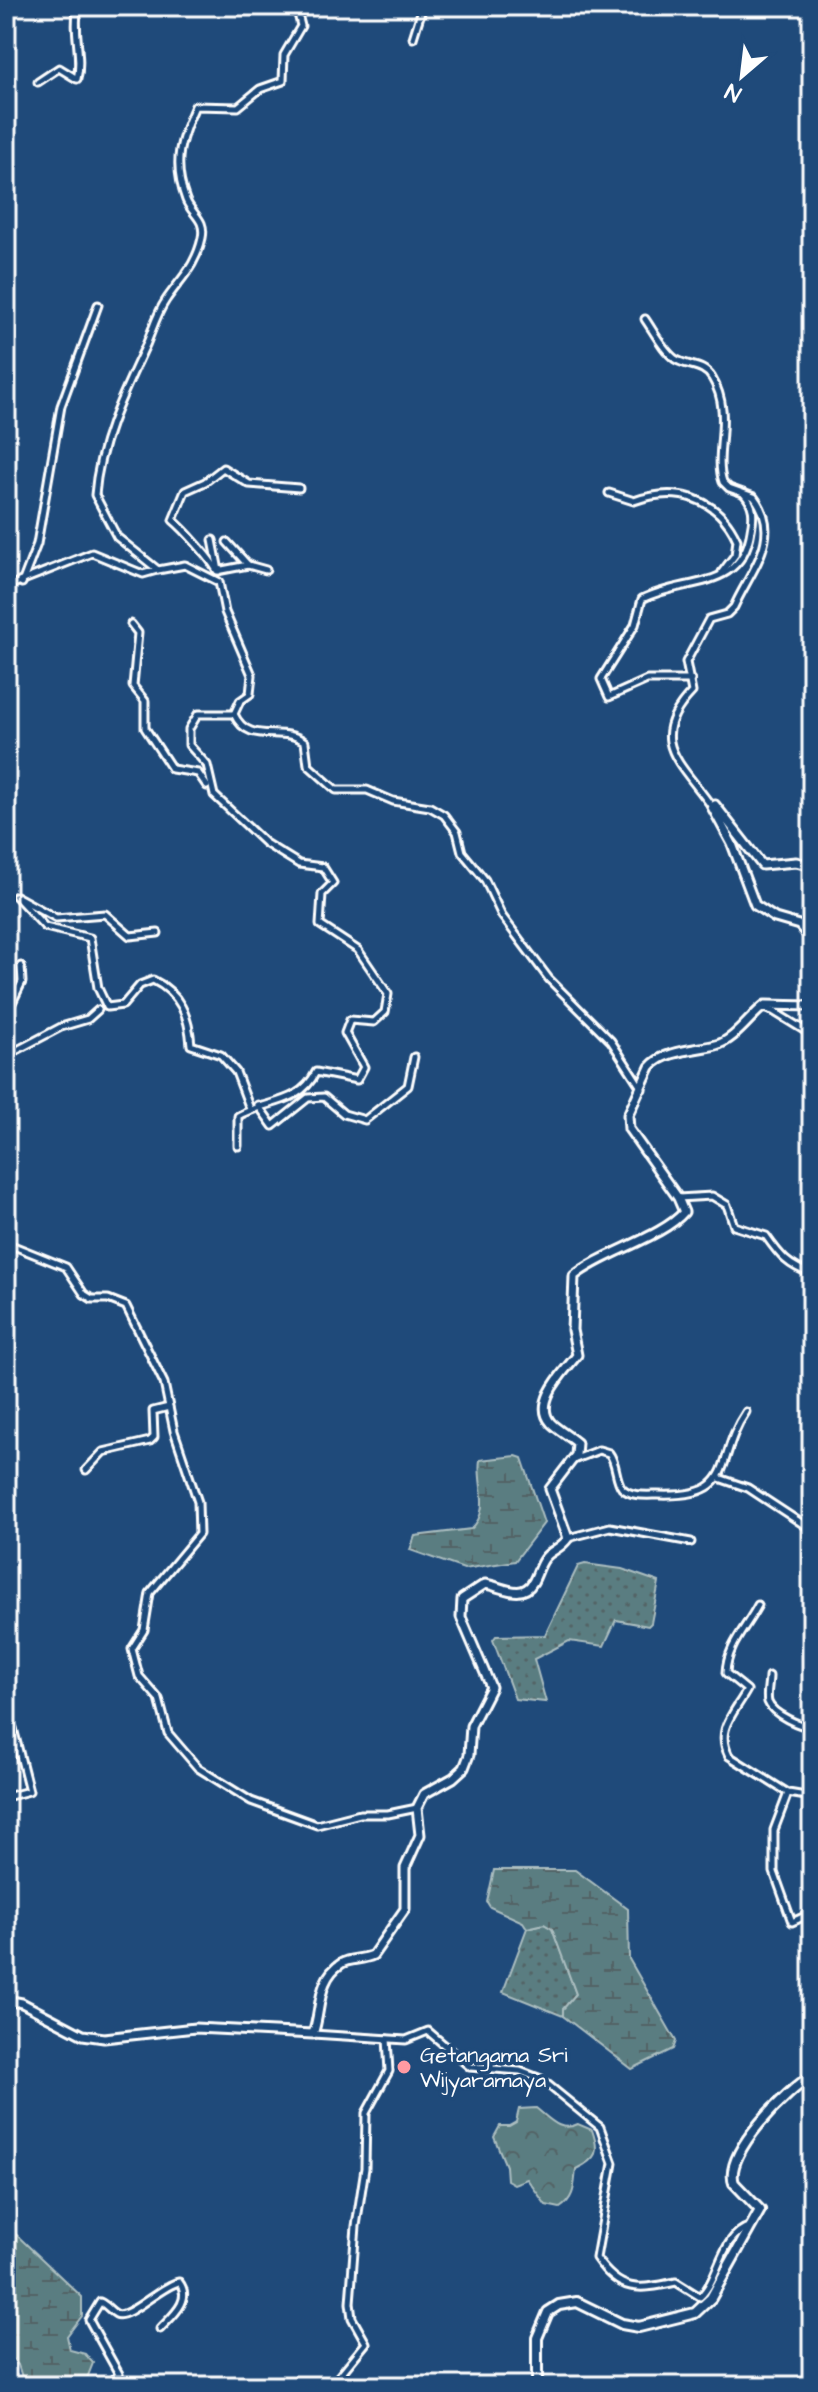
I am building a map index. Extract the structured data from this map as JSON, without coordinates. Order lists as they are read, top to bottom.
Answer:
{
  "places": ["Getangama Sri Wijyaramaya"],
  "north": "bottom left"
}
